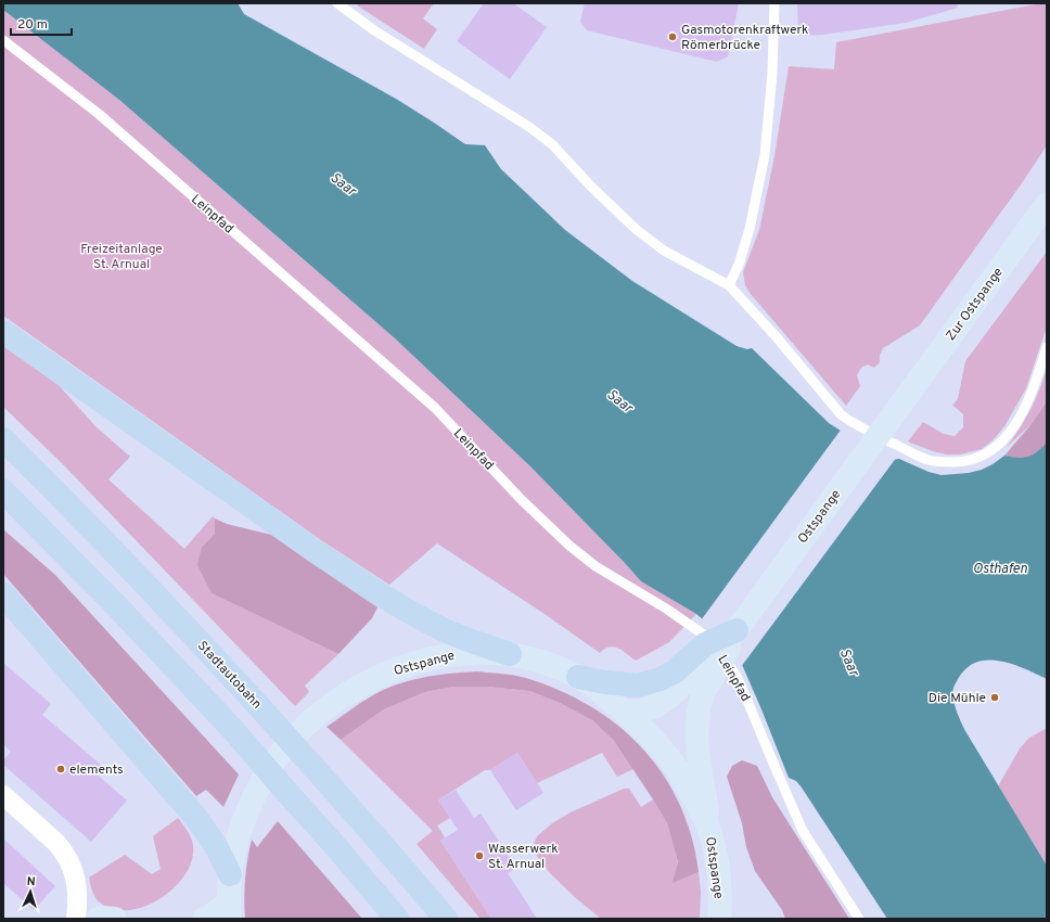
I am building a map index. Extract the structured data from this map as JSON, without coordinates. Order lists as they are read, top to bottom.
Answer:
{
  "streets": {
    "highway": ["Stadtautobahn"],
    "main road": ["Zur Ostspange", "Ostspange"],
    "lane": ["Leinpfad"]
  },
  "crossings": [
    ["Zur Ostspange", "Ostspange"]
  ],
  "water": ["Saar", "Osthafen"],
  "parks": ["Freizeitanlage St. Arnual"],
  "places": [
    "Gasmotorenkraftwerk Römerbrücke",
    "Die Mühle",
    "elements",
    "Wasserwerk St. Arnual"
  ],
  "scale_bar": "20 m",
  "north": "top"
}
